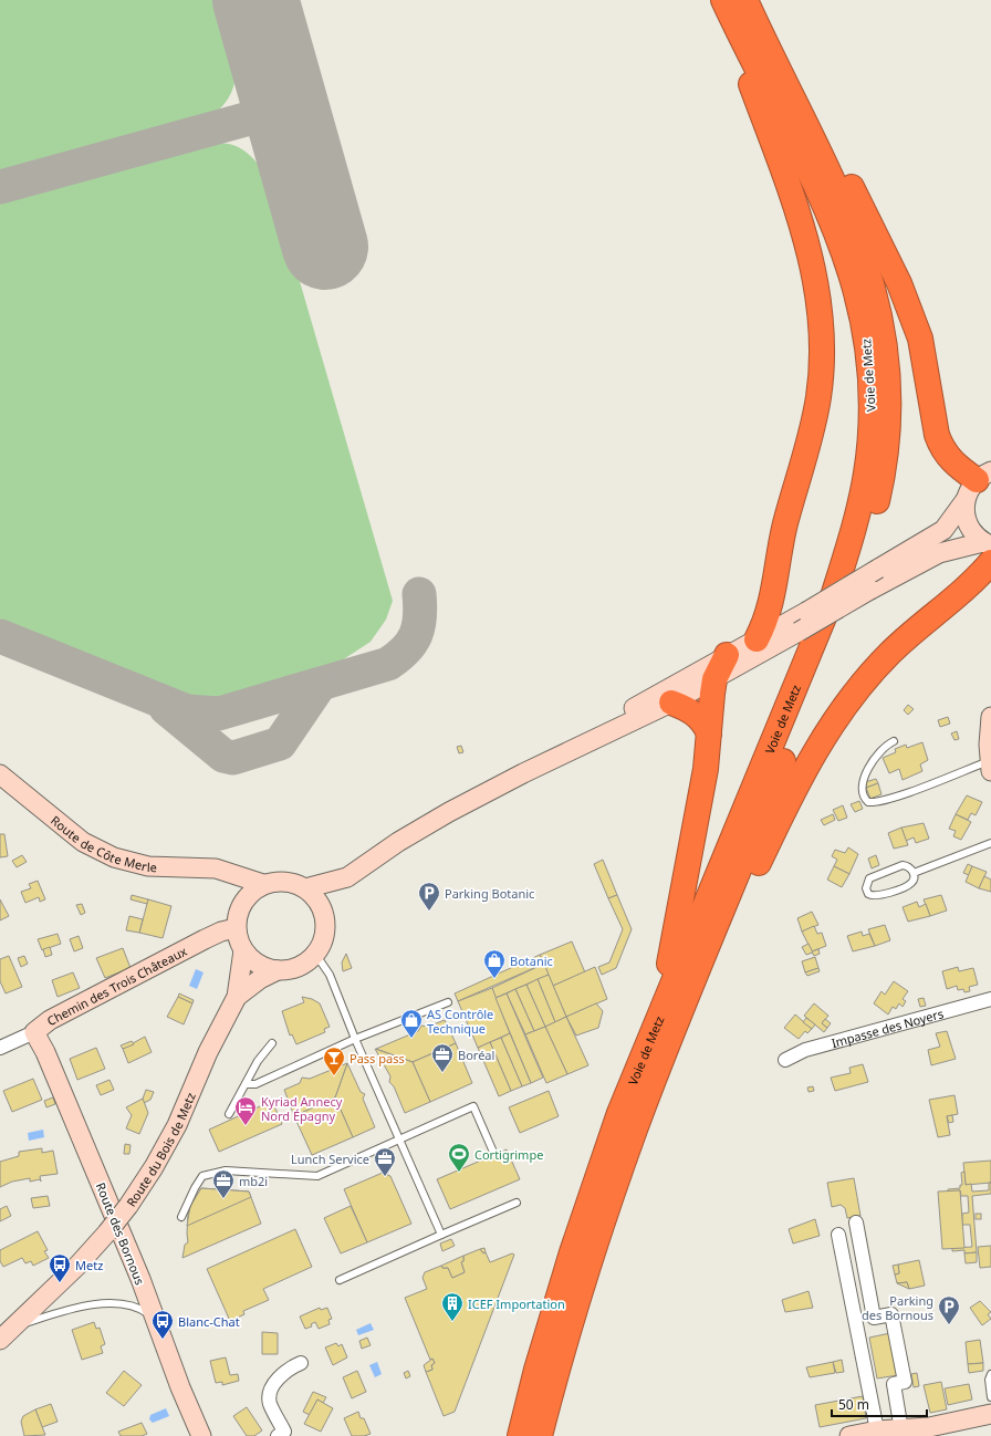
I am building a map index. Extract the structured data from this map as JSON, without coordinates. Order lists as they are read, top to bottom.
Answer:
{
  "streets": {
    "highway": ["Voie de Metz"],
    "main road": [
      "Route de Côte Merle",
      "Chemin des Trois Châteaux",
      "Route du Bois de Metz",
      "Route des Bornous"
    ],
    "street": ["Impasse des Noyers"]
  },
  "crossings": [
    ["Route de Côte Merle", "Chemin des Trois Châteaux"],
    ["Route de Côte Merle", "Route du Bois de Metz"],
    ["Chemin des Trois Châteaux", "Route du Bois de Metz"],
    ["Chemin des Trois Châteaux", "Route des Bornous"]
  ],
  "places": {
    "parking": ["Parking Botanic", "Parking des Bornous"],
    "shop": ["Botanic", "AS Contrôle Technique"],
    "office": ["Boréal", "Lunch Service", "mb2i"],
    "bar": ["Pass pass"],
    "hotel": ["Kyriad Annecy Nord Épagny"],
    "sports": ["Cortigrimpe"],
    "bus stop": ["Metz", "Blanc-Chat"],
    "building": ["ICEF Importation"]
  },
  "scale_bar": "50 m"
}
